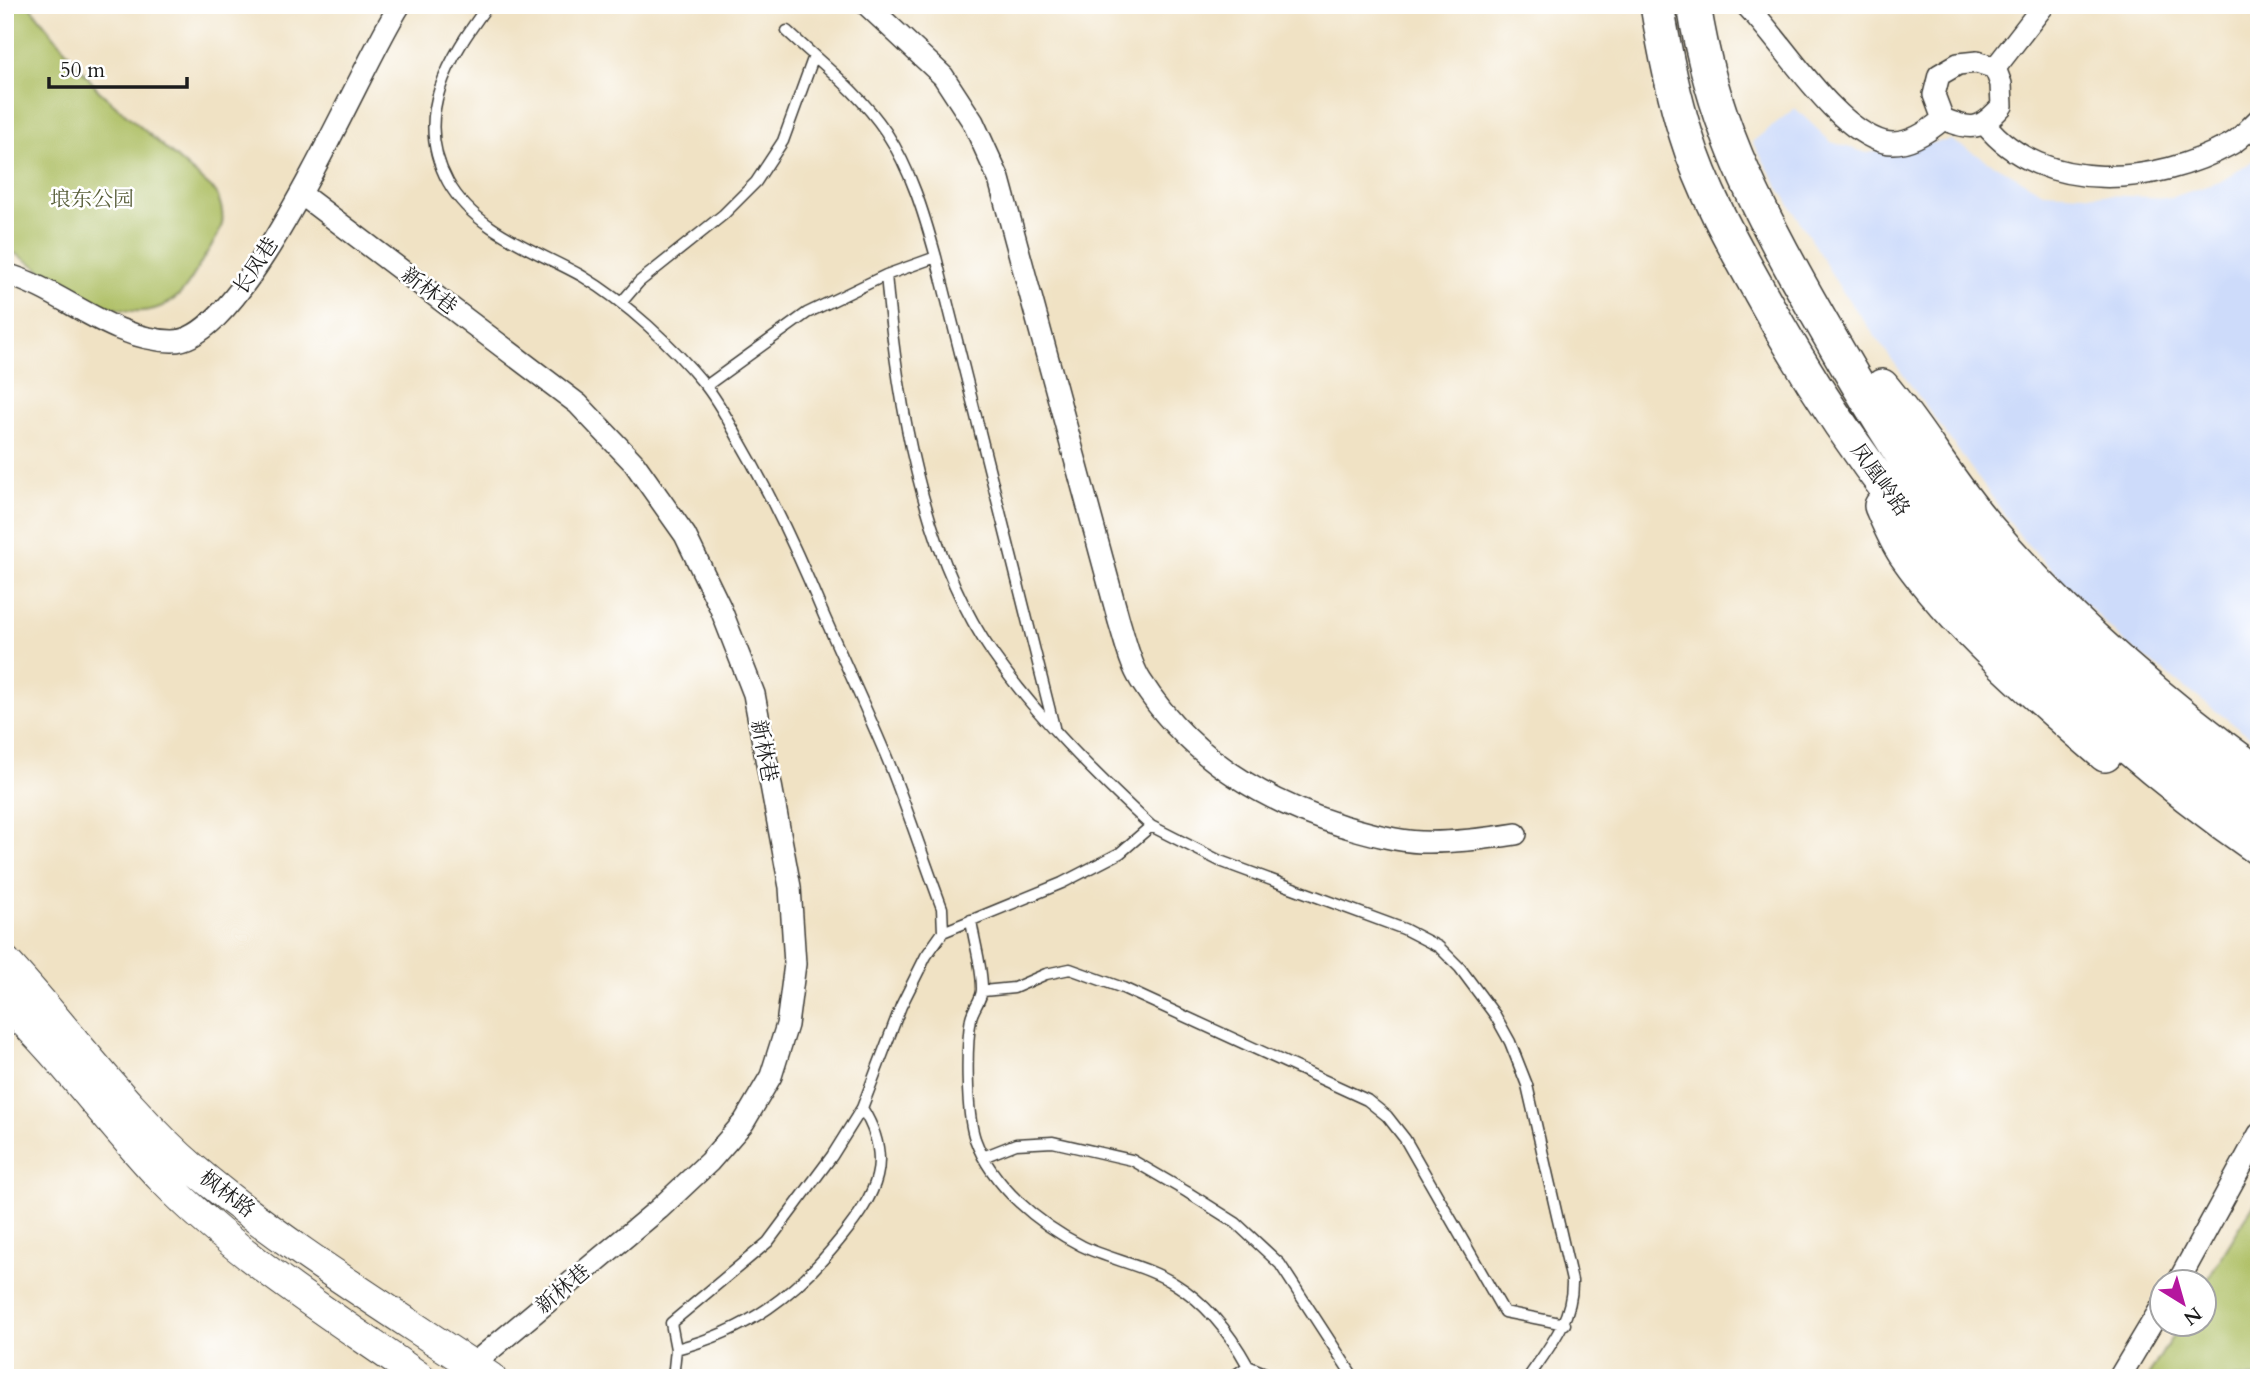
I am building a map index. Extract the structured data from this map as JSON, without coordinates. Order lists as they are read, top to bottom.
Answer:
{
  "streets": {
    "main road": ["凤凰岭路", "枫林路"],
    "street": ["长凤巷", "新林巷"]
  },
  "crossings": [
    ["长凤巷", "新林巷"],
    ["新林巷", "枫林路"]
  ],
  "parks": ["埌东公园"],
  "scale_bar": "50 m",
  "north": "bottom right"
}
